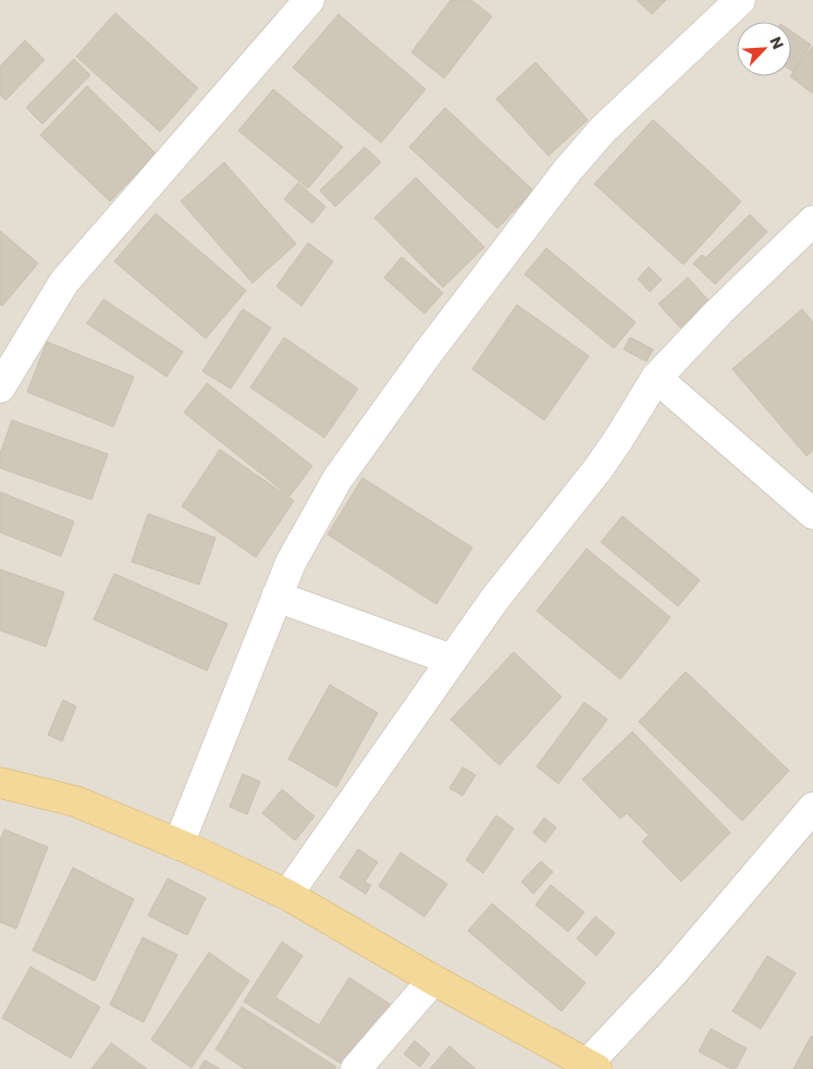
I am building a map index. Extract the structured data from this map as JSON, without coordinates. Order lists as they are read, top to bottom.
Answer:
{
  "north": "top right"
}
